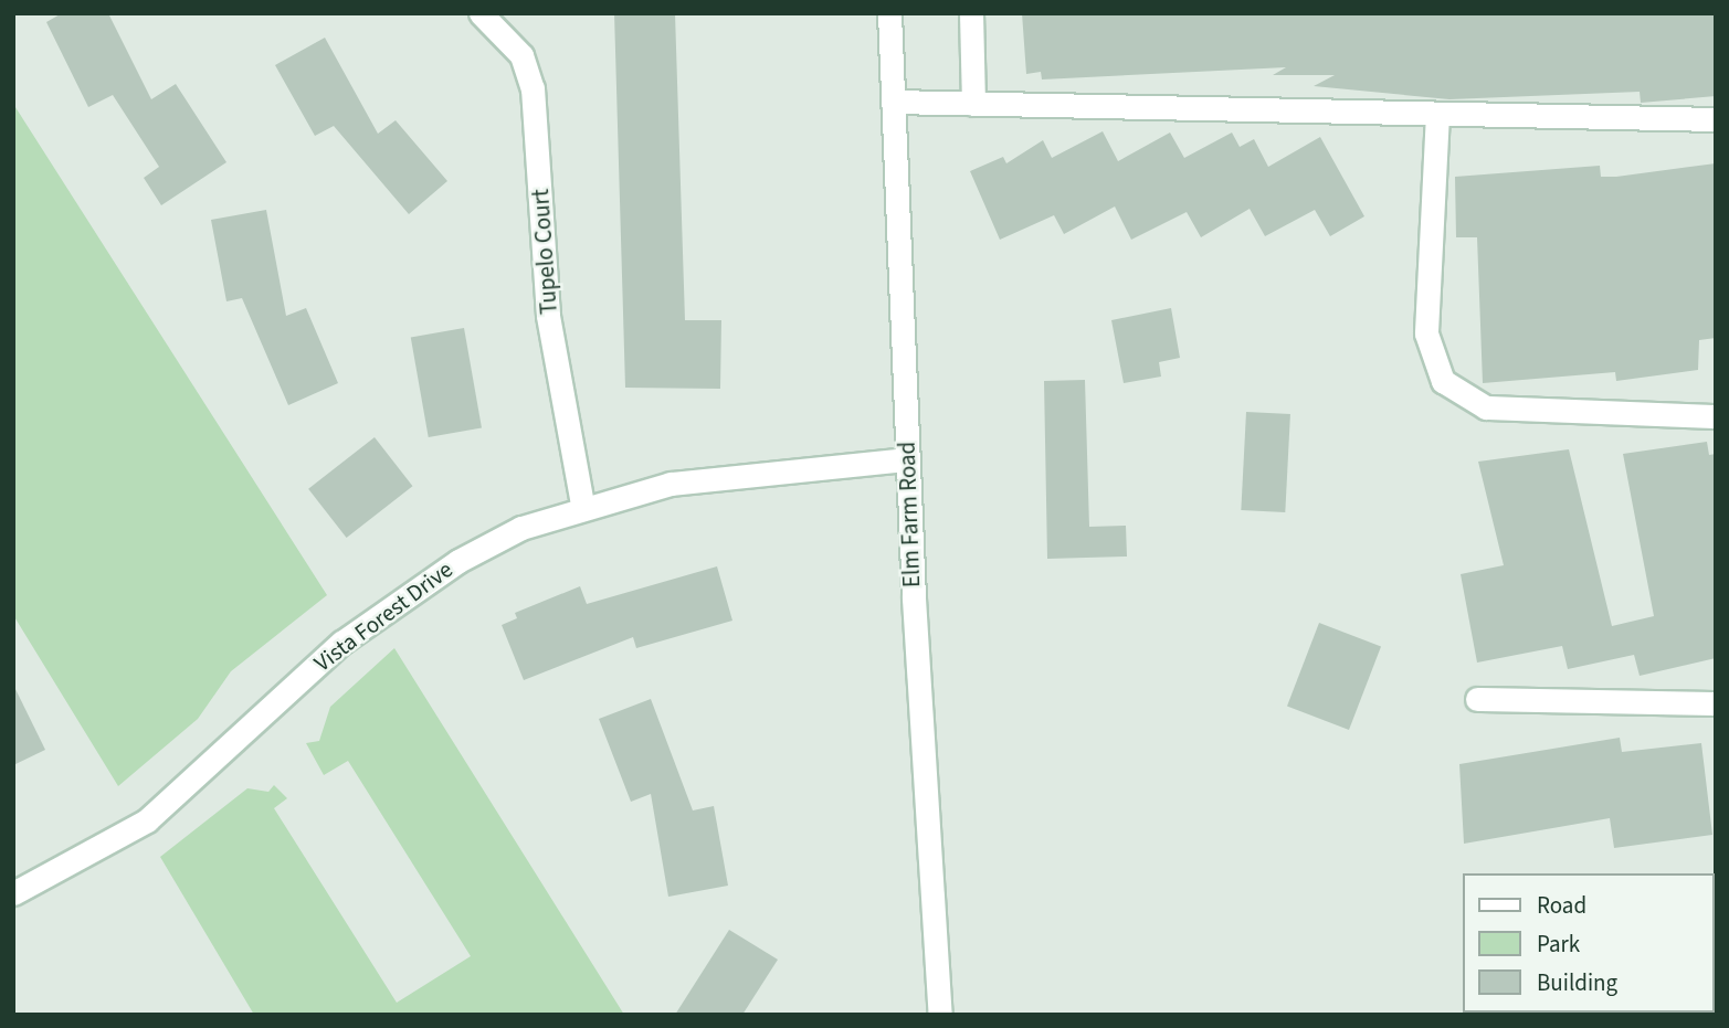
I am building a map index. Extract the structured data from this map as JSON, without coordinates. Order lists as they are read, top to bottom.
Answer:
{
  "streets": {
    "street": ["Tupelo Court", "Elm Farm Road", "Vista Forest Drive"]
  },
  "crossings": [
    ["Tupelo Court", "Vista Forest Drive"],
    ["Elm Farm Road", "Vista Forest Drive"]
  ],
  "legend": ["Road", "Park", "Building"]
}
